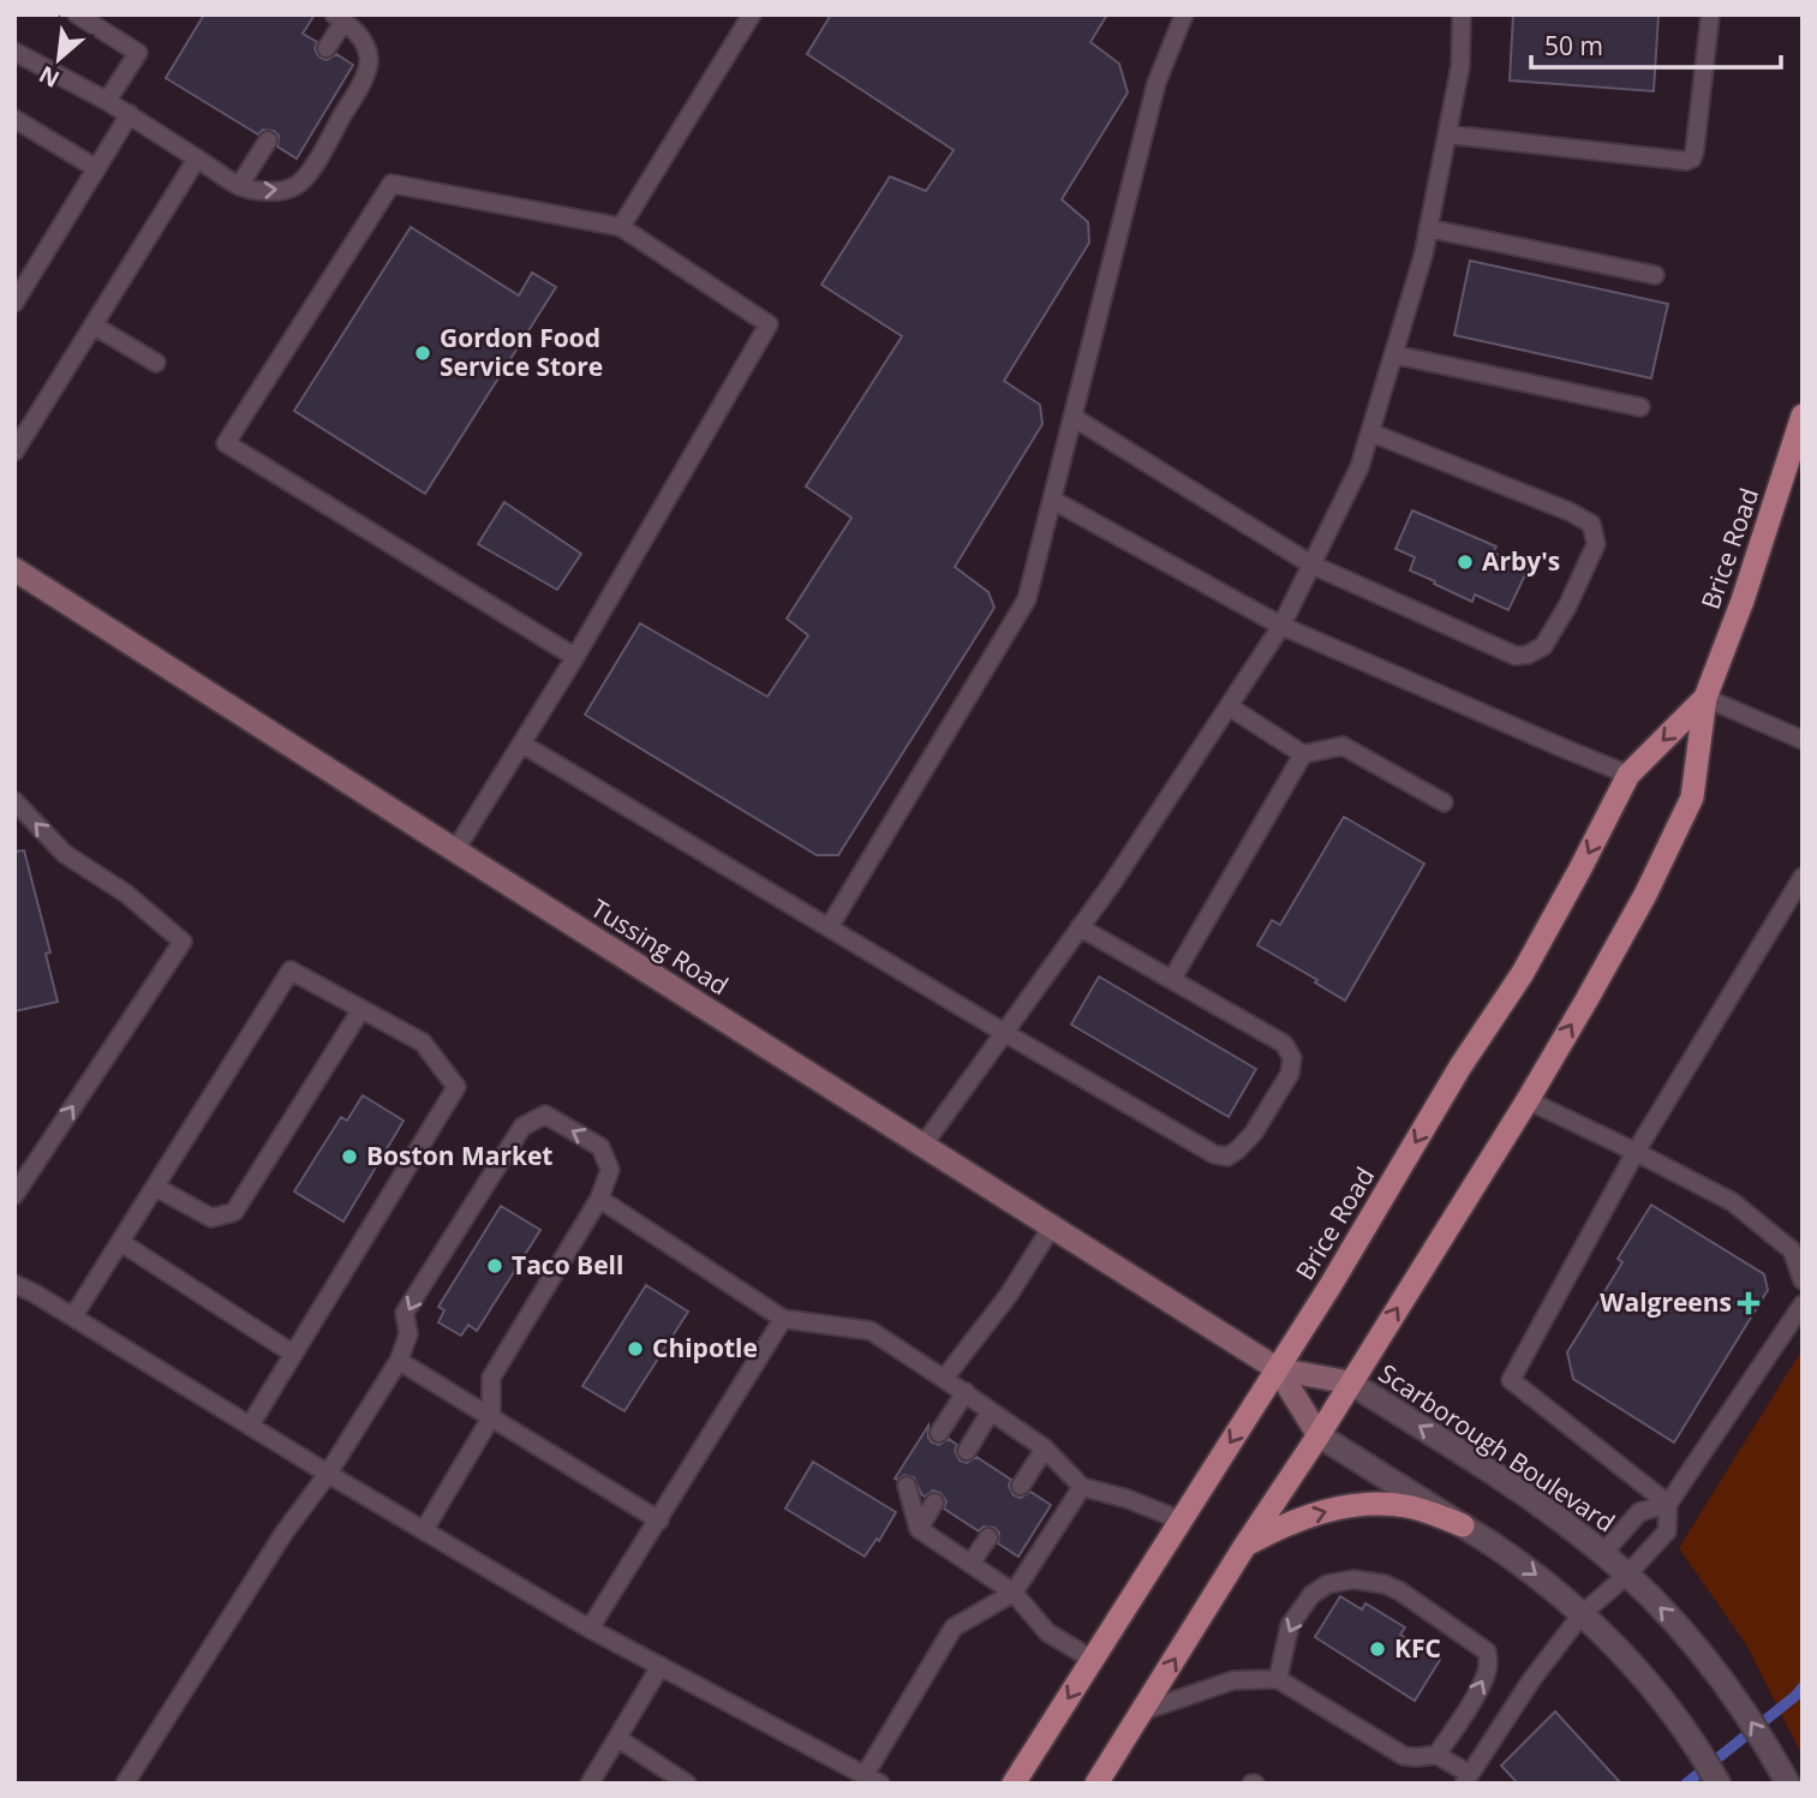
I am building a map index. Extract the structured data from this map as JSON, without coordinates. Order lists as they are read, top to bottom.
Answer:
{
  "streets": {
    "main road": ["Brice Road", "Tussing Road", "Scarborough Boulevard"]
  },
  "crossings": [
    ["Brice Road", "Tussing Road"],
    ["Brice Road", "Scarborough Boulevard"],
    ["Tussing Road", "Scarborough Boulevard"]
  ],
  "one_way": ["Scarborough Boulevard"],
  "places": {
    "other": [
      "Gordon Food Service Store",
      "Arby's",
      "Boston Market",
      "Taco Bell",
      "Chipotle",
      "KFC"
    ],
    "health": ["Walgreens"]
  },
  "scale_bar": "50 m",
  "north": "bottom left"
}
